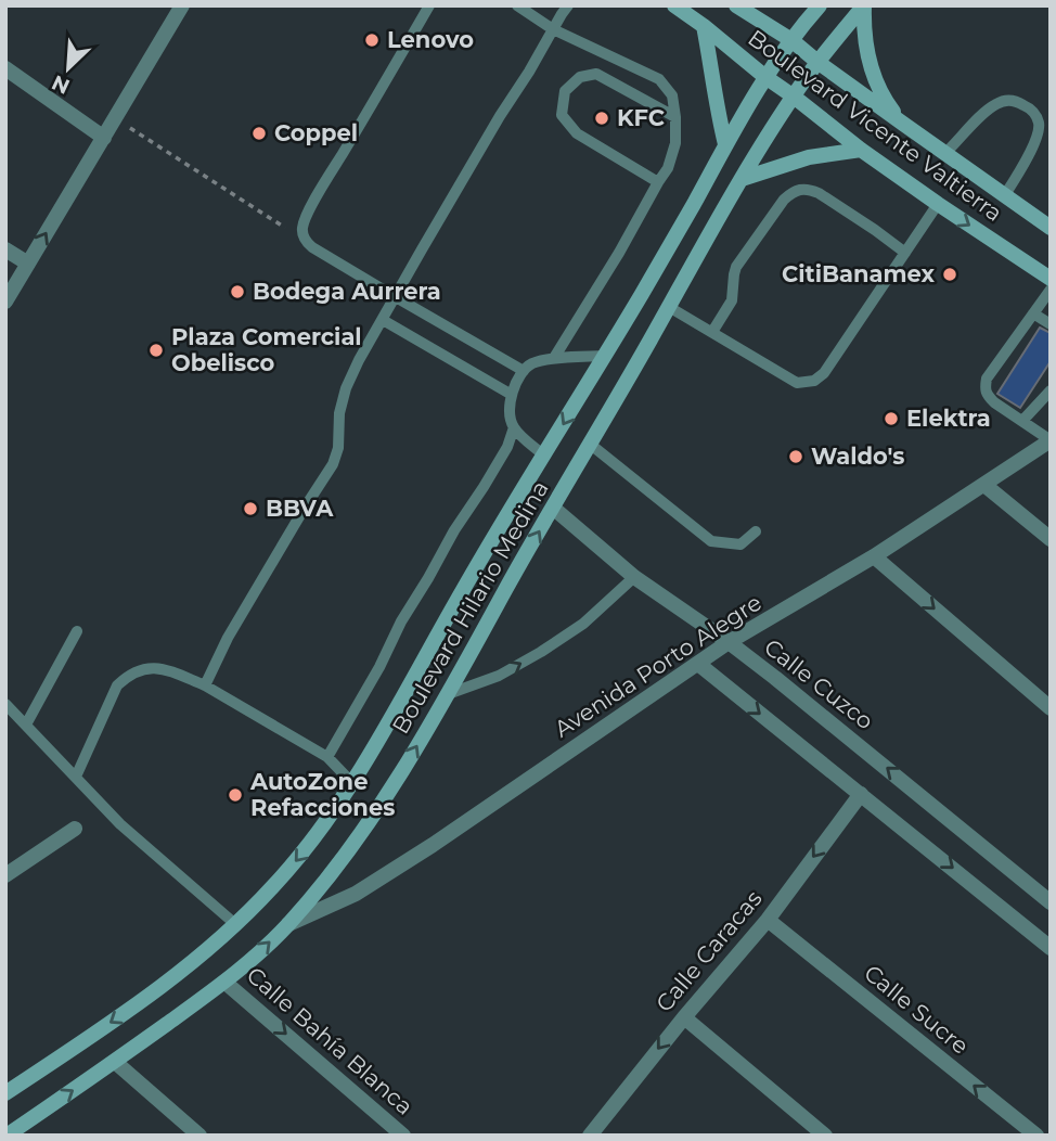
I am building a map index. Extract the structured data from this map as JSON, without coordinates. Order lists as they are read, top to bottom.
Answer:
{
  "streets": {
    "main road": ["Boulevard Vicente Valtierra", "Boulevard Hilario Medina"],
    "street": [
      "Avenida Porto Alegre",
      "Calle Cuzco",
      "Calle Caracas",
      "Calle Sucre",
      "Calle Bahía Blanca"
    ]
  },
  "crossings": [
    ["Boulevard Vicente Valtierra", "Boulevard Hilario Medina"],
    ["Boulevard Hilario Medina", "Avenida Porto Alegre"],
    ["Boulevard Hilario Medina", "Calle Cuzco"],
    ["Boulevard Hilario Medina", "Calle Bahía Blanca"],
    ["Avenida Porto Alegre", "Calle Cuzco"],
    ["Calle Caracas", "Calle Sucre"]
  ],
  "one_way": ["Calle Caracas"],
  "places": [
    "Lenovo",
    "KFC",
    "Coppel",
    "CitiBanamex",
    "Bodega Aurrera",
    "Plaza Comercial Obelisco",
    "Elektra",
    "Waldo's",
    "BBVA",
    "AutoZone Refacciones"
  ],
  "north": "bottom left"
}
